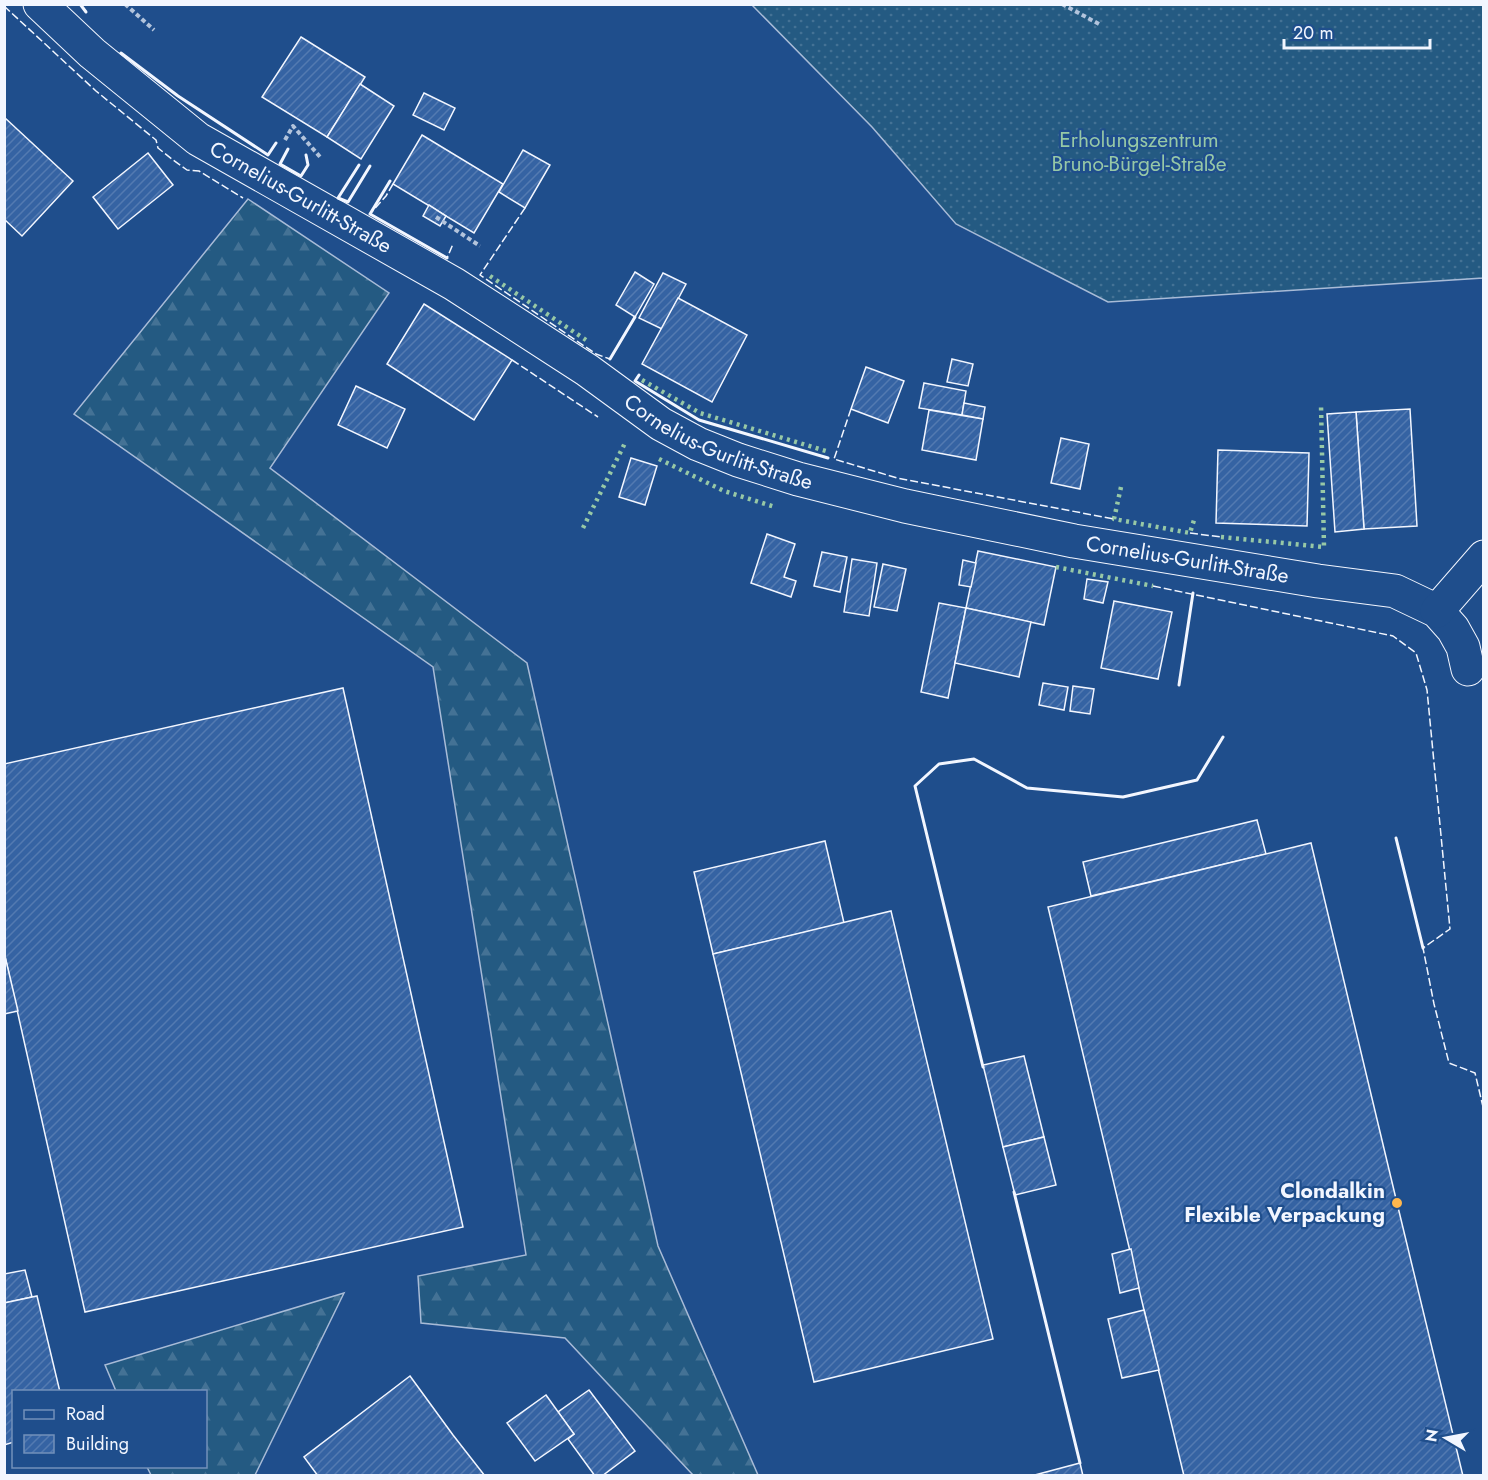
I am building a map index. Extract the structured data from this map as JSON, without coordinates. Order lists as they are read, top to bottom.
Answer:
{
  "streets": {
    "street": ["Cornelius-Gurlitt-Straße"]
  },
  "parks": ["Erholungszentrum Bruno-Bürgel-Straße"],
  "places": ["Clondalkin Flexible Verpackung"],
  "legend": ["Road", "Building"],
  "scale_bar": "20 m",
  "north": "left"
}
